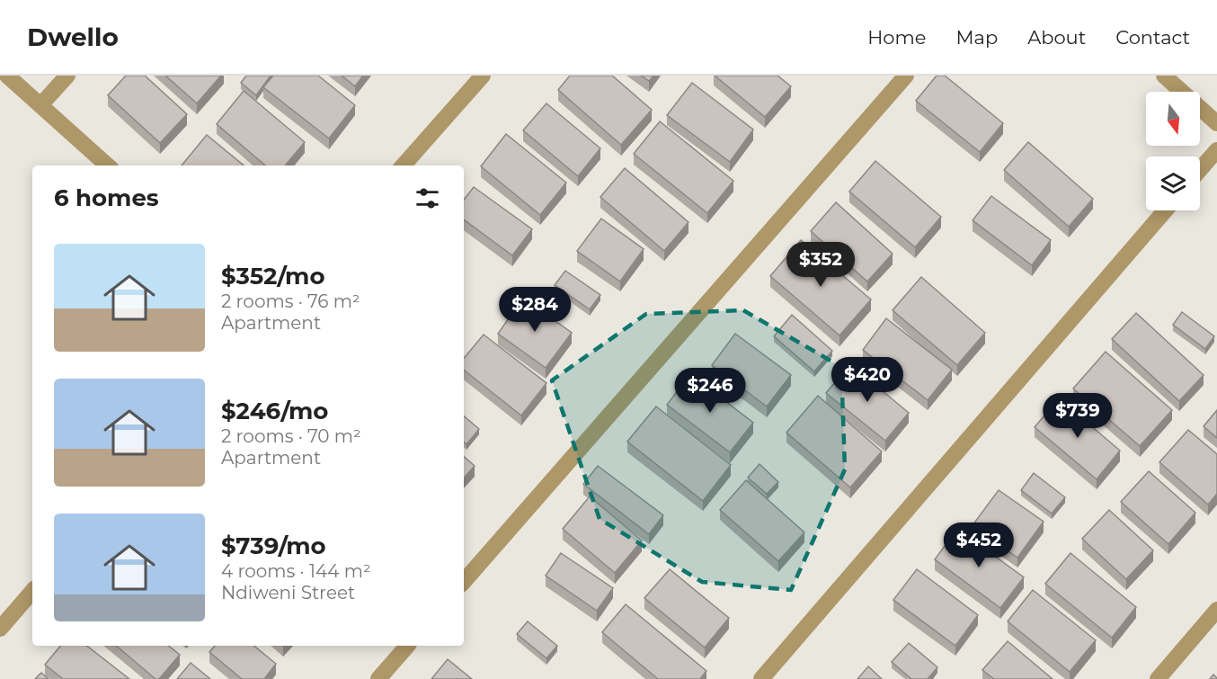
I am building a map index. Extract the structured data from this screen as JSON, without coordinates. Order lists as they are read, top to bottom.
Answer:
{
  "north": "bottom",
  "page": {
    "header": "Dwello",
    "nav": [
      "Home",
      "Map",
      "About",
      "Contact"
    ],
    "heading": "6 homes",
    "list": [
      {
        "name": "$352/mo",
        "note": "2 rooms · 76 m² · Apartment"
      },
      {
        "name": "$246/mo",
        "note": "2 rooms · 70 m² · Apartment"
      },
      {
        "name": "$739/mo",
        "note": "4 rooms · 144 m² · Ndiweni Street"
      }
    ],
    "price": [
      "$352",
      "$284",
      "$420",
      "$246",
      "$739",
      "$452"
    ]
  }
}
